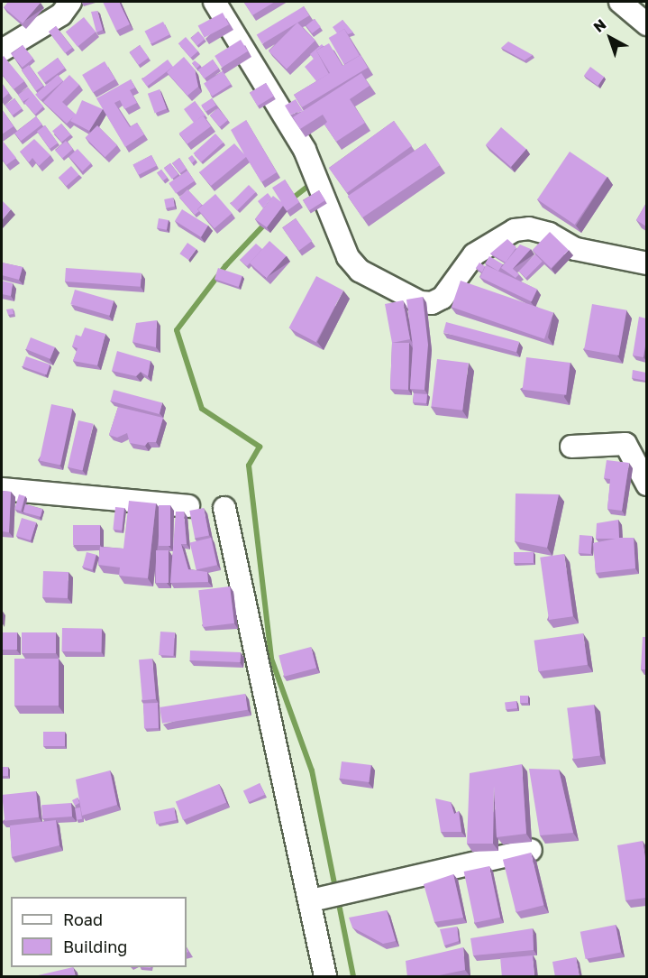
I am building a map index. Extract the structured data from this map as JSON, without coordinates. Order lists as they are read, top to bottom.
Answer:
{
  "legend": ["Road", "Building"],
  "north": "top left"
}
